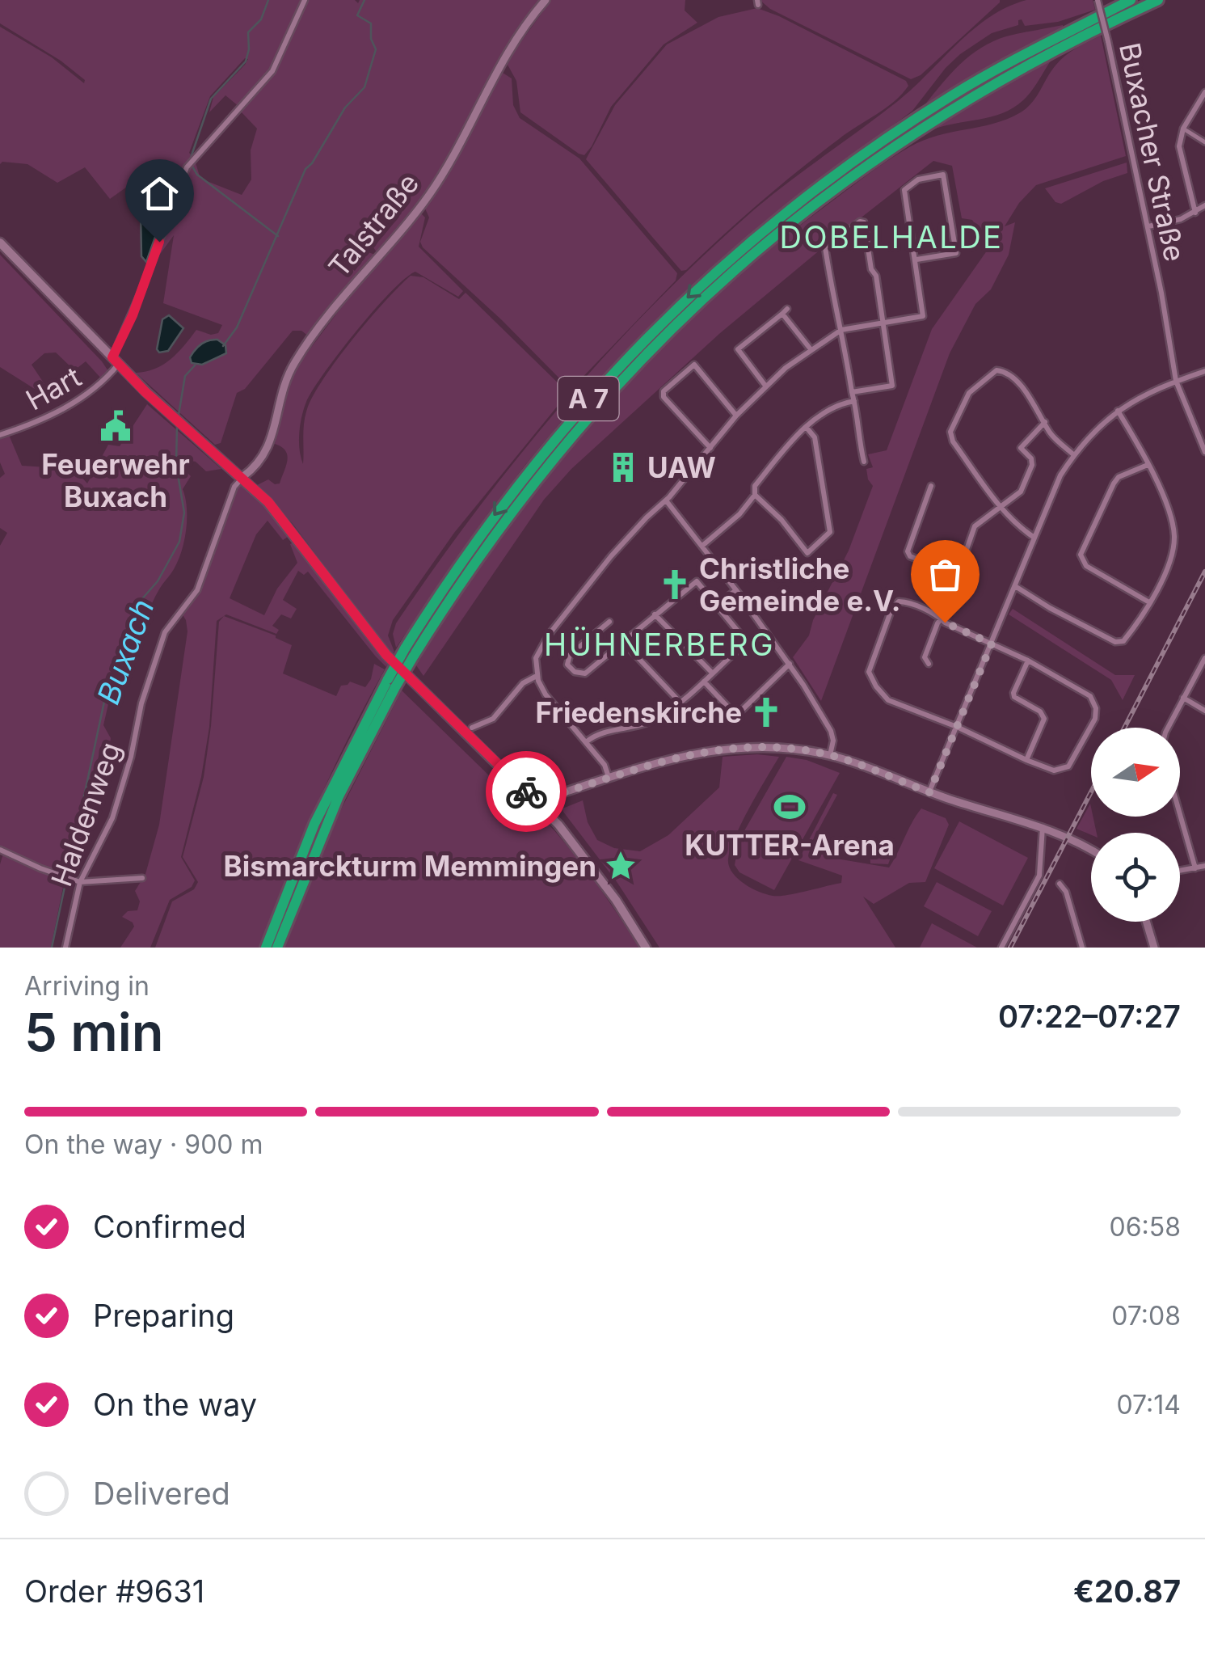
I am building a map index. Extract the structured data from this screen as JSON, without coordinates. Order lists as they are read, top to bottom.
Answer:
{
  "streets": {
    "highway": ["A 7"],
    "street": [
      "Buxacher Straße",
      "Talstraße",
      "Hart",
      "Haldenweg"
    ]
  },
  "crossings": [
    ["Talstraße", "Haldenweg"]
  ],
  "districts": ["DOBELHALDE", "HÜHNERBERG"],
  "water": ["Buxach"],
  "places": {
    "public building": ["Feuerwehr Buxach"],
    "building": ["UAW"],
    "church": ["Christliche Gemeinde e.V.", "Friedenskirche"],
    "sports": ["KUTTER-Arena"],
    "place": ["Bismarckturm Memmingen"]
  },
  "north": "right",
  "page": {
    "heading": ["5 min", "Arriving in", "07:22–07:27"],
    "panel": ["Order #9631", "€20.87"],
    "bar": "On the way · 900 m",
    "list": [
      ["Confirmed", "06:58"],
      ["Preparing", "07:08"],
      ["On the way", "07:14"],
      "Delivered"
    ]
  }
}
